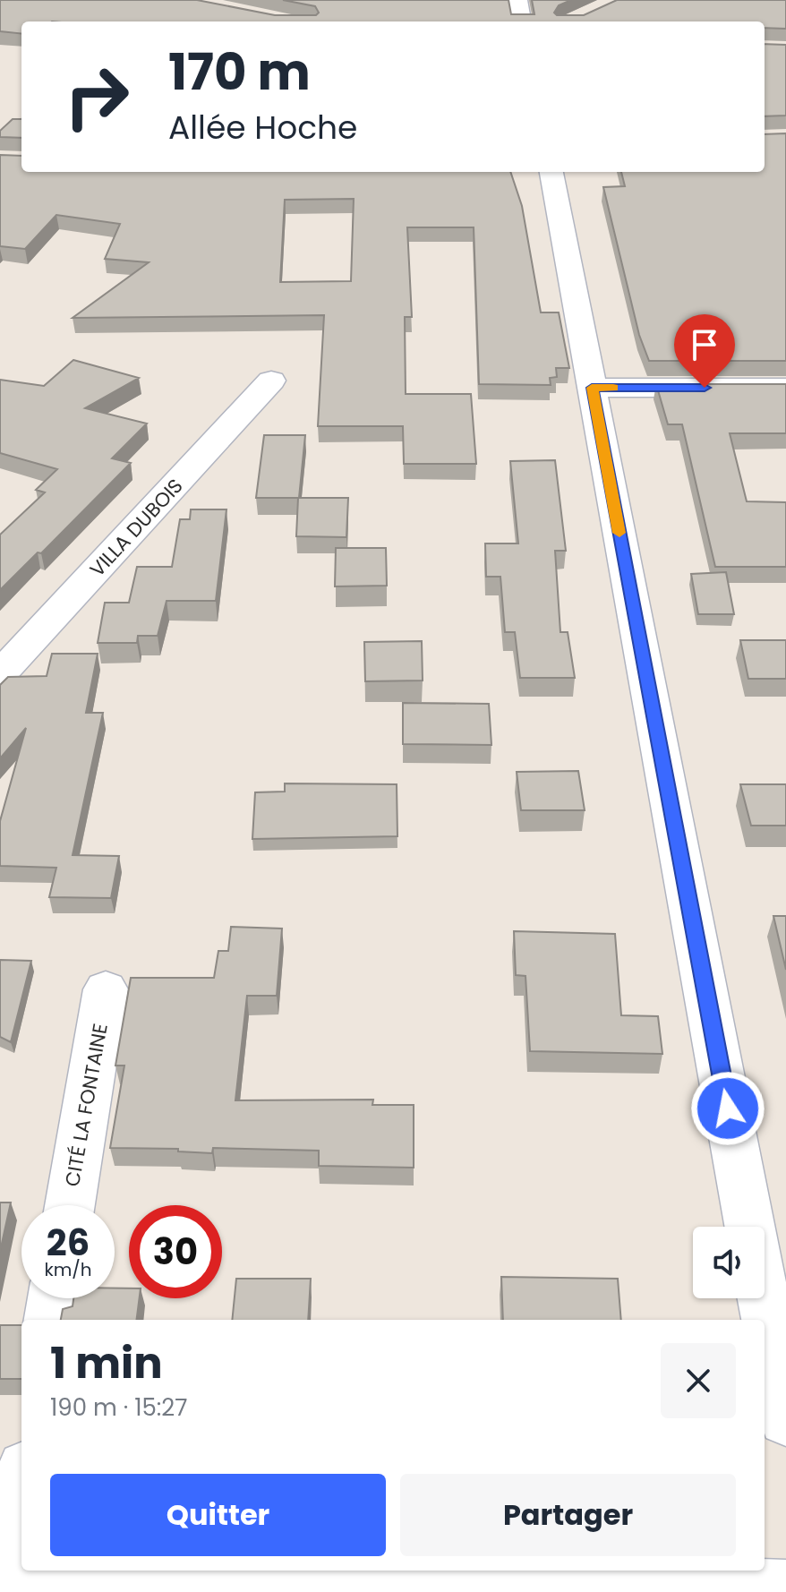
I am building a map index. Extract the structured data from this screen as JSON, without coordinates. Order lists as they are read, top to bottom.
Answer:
{
  "streets": {
    "street": ["VILLA DUBOIS", "CITÉ LA FONTAINE"]
  },
  "page": {
    "turn": ["170 m", "Allée Hoche"],
    "speed": "26 km/h",
    "limit": "30",
    "heading": ["1 min", "190 m · 15:27"],
    "buttons": ["Quitter", "Partager"]
  }
}
